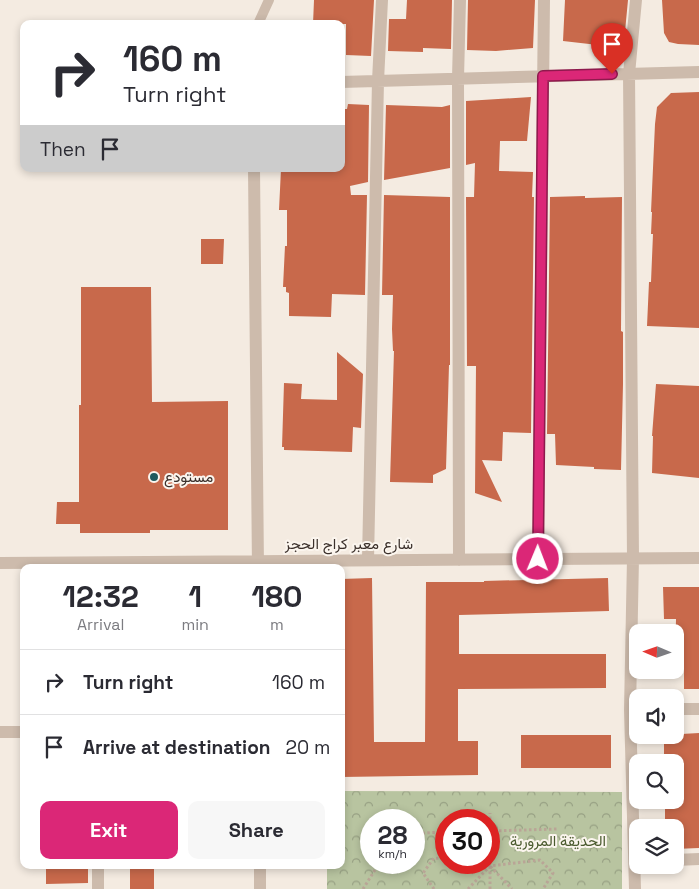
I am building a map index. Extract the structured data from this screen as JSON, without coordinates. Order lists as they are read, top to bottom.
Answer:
{
  "streets": {
    "street": ["شارع معبر كراج الحجز"]
  },
  "parks": ["الحديقة المرورية"],
  "places": ["مستودع"],
  "north": "left",
  "page": {
    "turn": ["160 m", "Turn right"],
    "then": "Then",
    "eta": [
      "12:32",
      "Arrival",
      "1",
      "min",
      "180",
      "m"
    ],
    "list": [
      {
        "name": "Turn right",
        "value": "160 m"
      },
      {
        "name": "Arrive at destination",
        "value": "20 m"
      }
    ],
    "buttons": ["Exit", "Share"],
    "speed": "28 km/h",
    "limit": "30"
  }
}
